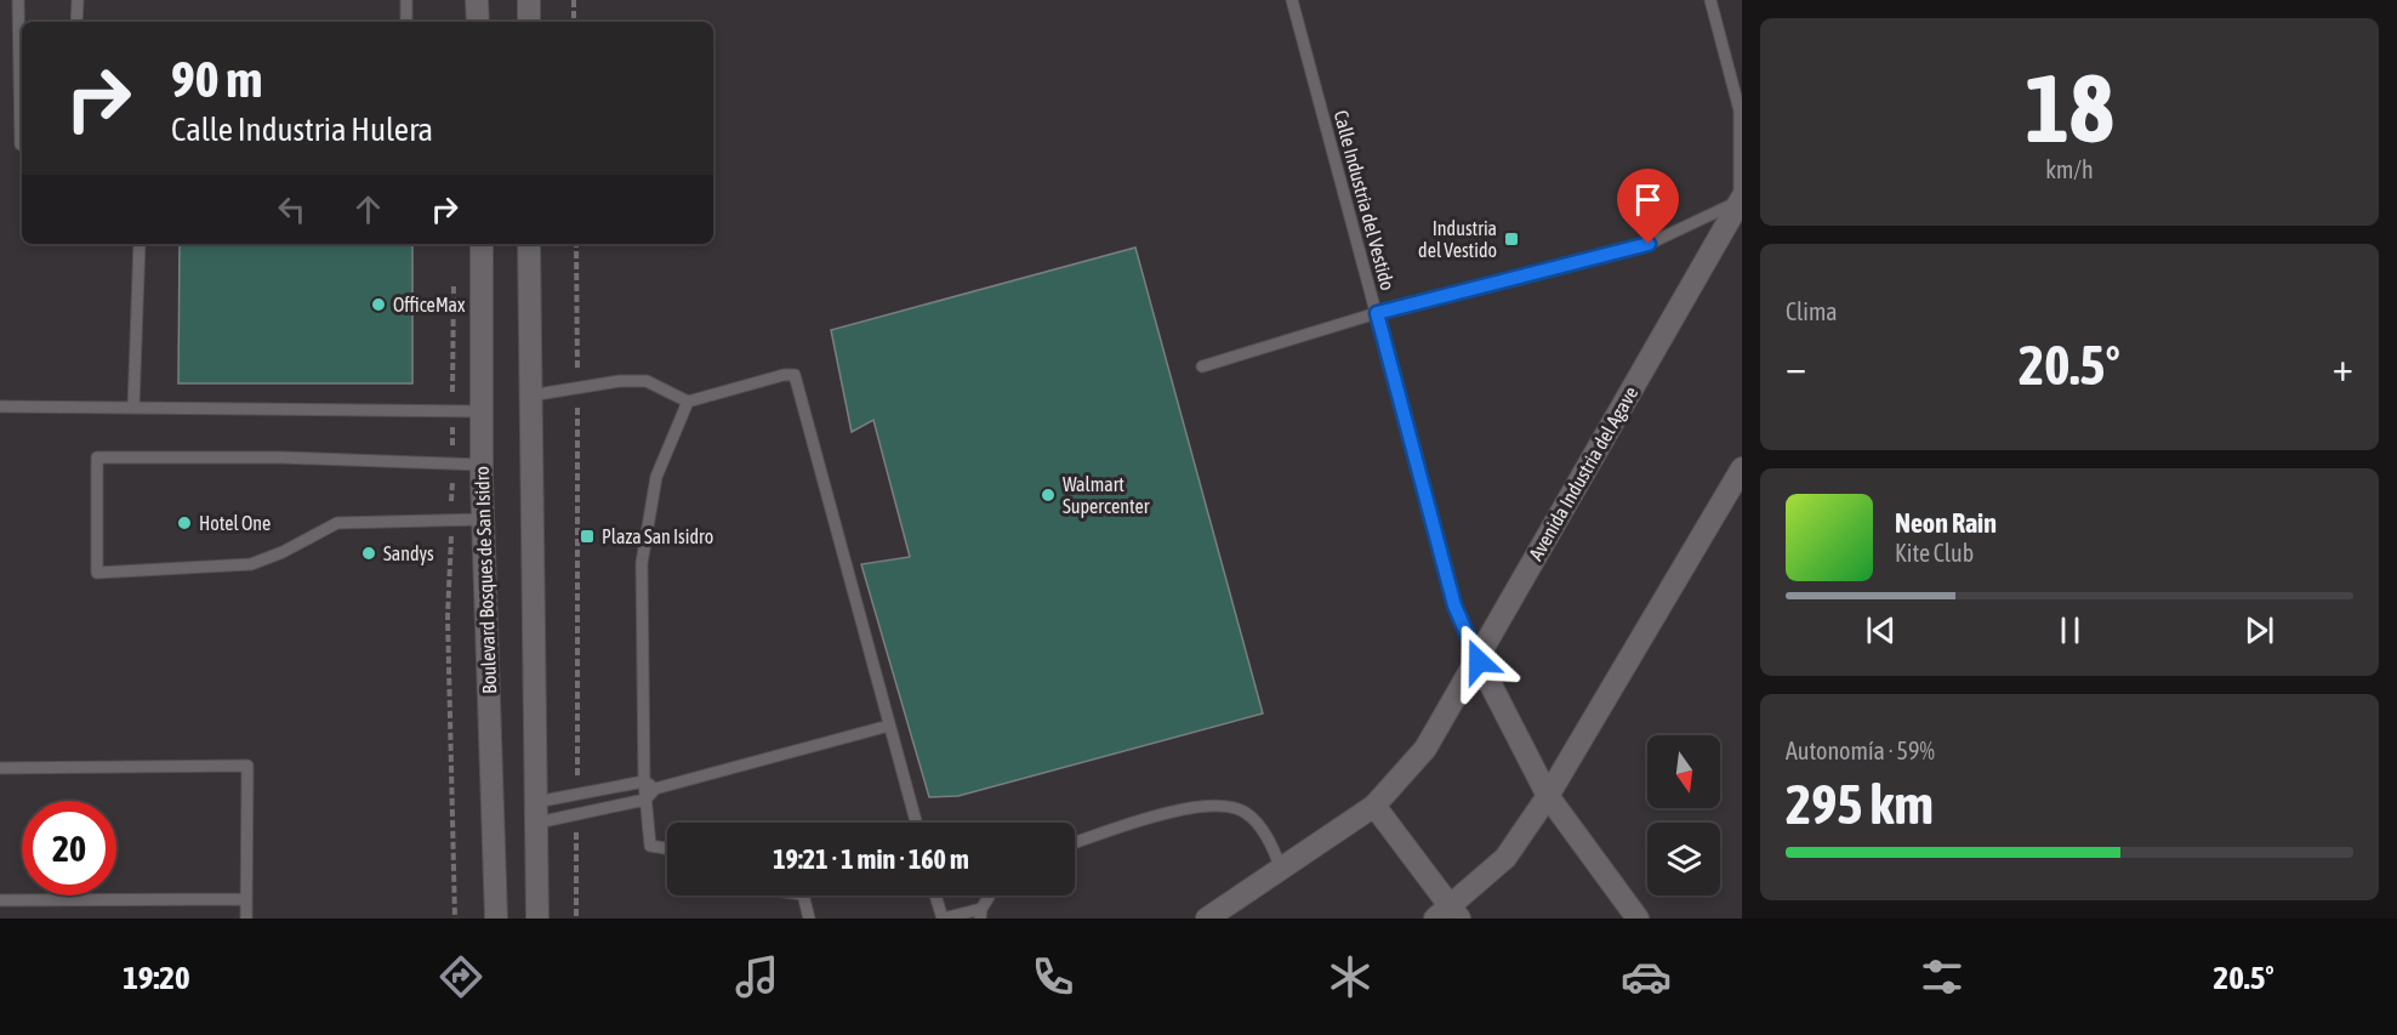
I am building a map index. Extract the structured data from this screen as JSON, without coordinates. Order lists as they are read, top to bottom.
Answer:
{
  "streets": {
    "street": ["Avenida Industria del Agave", "Boulevard Bosques de San Isidro"],
    "lane": ["Calle Industria del Vestido"]
  },
  "crossings": [
    ["Calle Industria del Vestido", "Avenida Industria del Agave"]
  ],
  "places": {
    "transit": ["Industria del Vestido", "Plaza San Isidro"],
    "other": [
      "OfficeMax",
      "Walmart Supercenter",
      "Hotel One",
      "Sandys"
    ]
  },
  "north": "bottom",
  "page": {
    "tile": [
      ["18", "km/h"],
      "Clima",
      ["Autonomía · 59%", "295 km"]
    ],
    "turn": ["90 m", "Calle Industria Hulera"],
    "heat": ["−", "20.5°", "+"],
    "song": ["Neon Rain", "Kite Club"],
    "limit": "20",
    "trip": "19:21 · 1 min · 160 m",
    "tabs": ["19:20", "20.5°"]
  }
}
